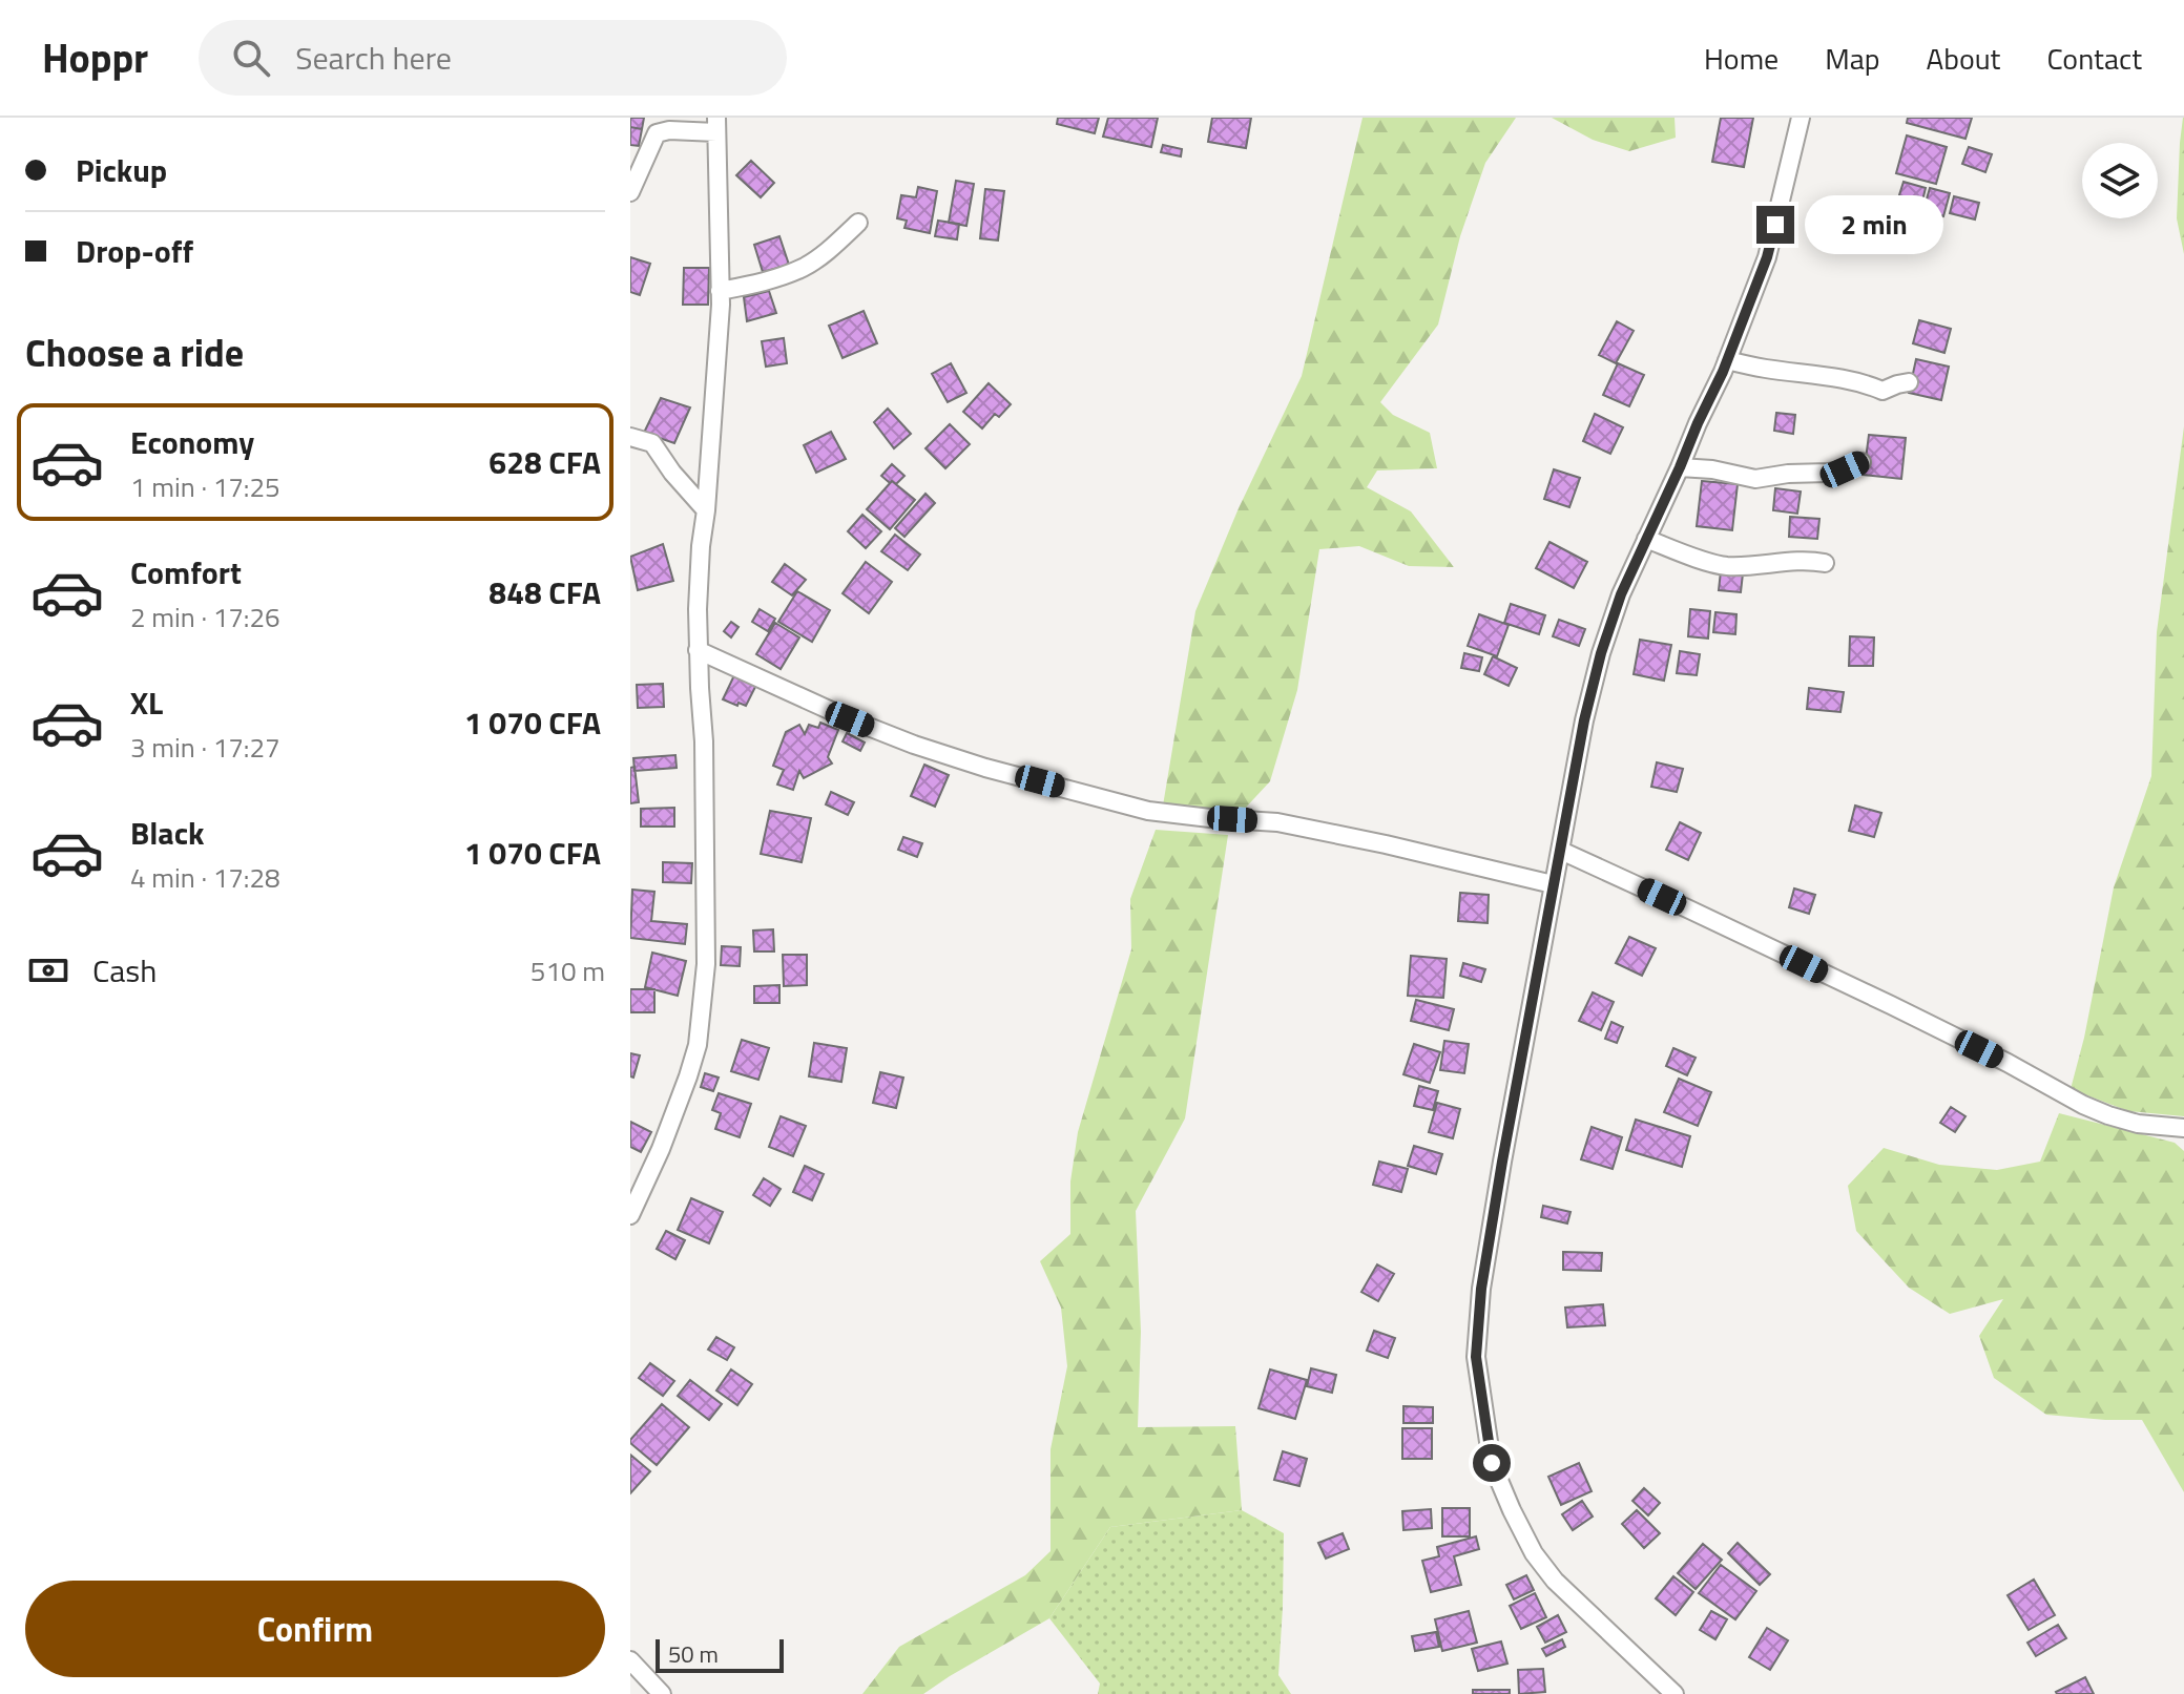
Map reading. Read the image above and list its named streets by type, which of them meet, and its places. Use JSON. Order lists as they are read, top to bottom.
{
  "scale_bar": "50 m",
  "page": {
    "header": "Hoppr",
    "search": "Search here",
    "nav": [
      "Home",
      "Map",
      "About",
      "Contact"
    ],
    "banner": ["Pickup", "Drop-off"],
    "bubble": "2 min",
    "heading": "Choose a ride",
    "list": [
      {
        "name": "Economy",
        "note": "1 min · 17:25",
        "value": "628 CFA"
      },
      {
        "name": "Comfort",
        "note": "2 min · 17:26",
        "value": "848 CFA"
      },
      {
        "name": "XL",
        "note": "3 min · 17:27",
        "value": "1 070 CFA"
      },
      {
        "name": "Black",
        "note": "4 min · 17:28",
        "value": "1 070 CFA"
      }
    ],
    "pay": ["Cash", "510 m"],
    "buttons": "Confirm",
    "scale": "50 m"
  }
}
